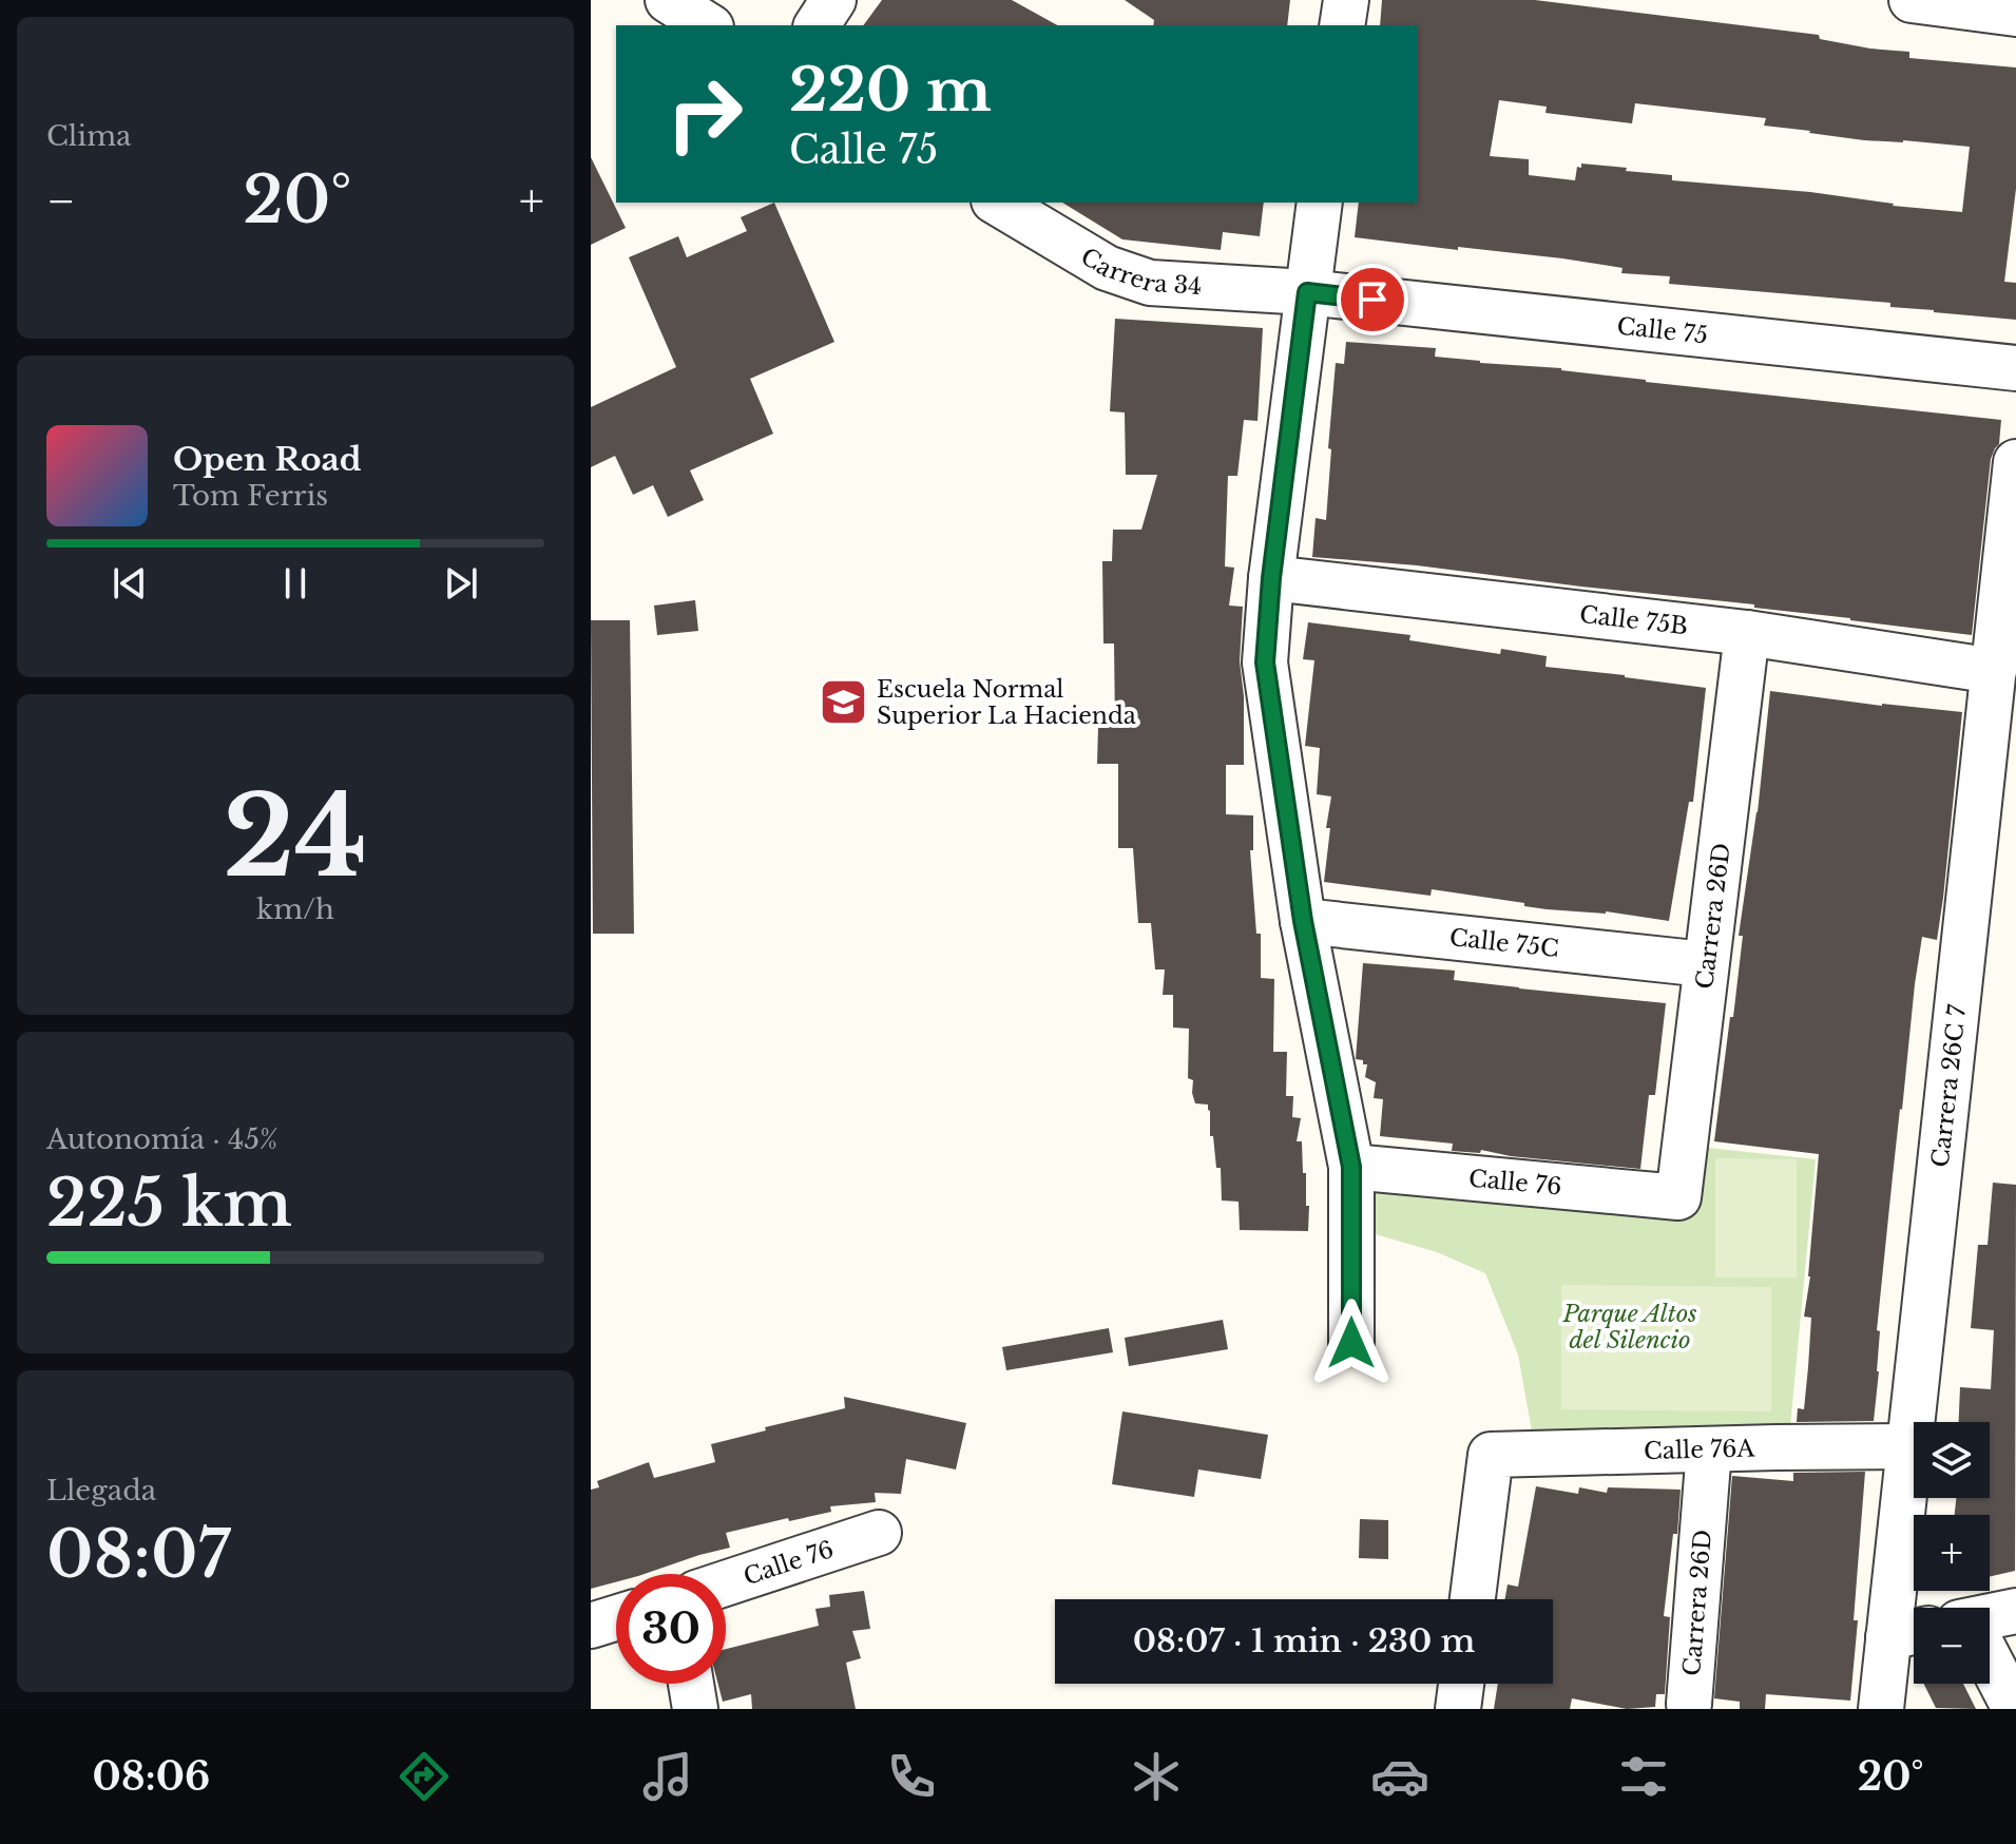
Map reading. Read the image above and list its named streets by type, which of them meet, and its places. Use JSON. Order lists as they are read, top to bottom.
{
  "streets": {
    "street": [
      "Carrera 34",
      "Calle 75",
      "Calle 75B",
      "Carrera 26D",
      "Calle 75C",
      "Carrera 26C 7",
      "Calle 76",
      "Calle 76A"
    ]
  },
  "crossings": [
    ["Carrera 34", "Calle 75"],
    ["Calle 75B", "Carrera 26D"],
    ["Calle 75B", "Carrera 26C 7"],
    ["Carrera 26D", "Calle 75C"],
    ["Carrera 26D", "Calle 76"],
    ["Carrera 26D", "Calle 76A"],
    ["Carrera 26C 7", "Calle 76A"]
  ],
  "parks": ["Parque Altos del Silencio"],
  "places": {
    "school or university": ["Escuela Normal Superior La Hacienda"]
  },
  "page": {
    "tile": [
      "Clima",
      ["24", "km/h"],
      ["Autonomía · 45%", "225 km"],
      ["Llegada", "08:07"]
    ],
    "turn": ["220 m", "Calle 75"],
    "heat": ["−", "20°", "+"],
    "song": ["Open Road", "Tom Ferris"],
    "map_buttons": ["+", "−"],
    "limit": "30",
    "trip": "08:07 · 1 min · 230 m",
    "tabs": ["08:06", "20°"]
  }
}
